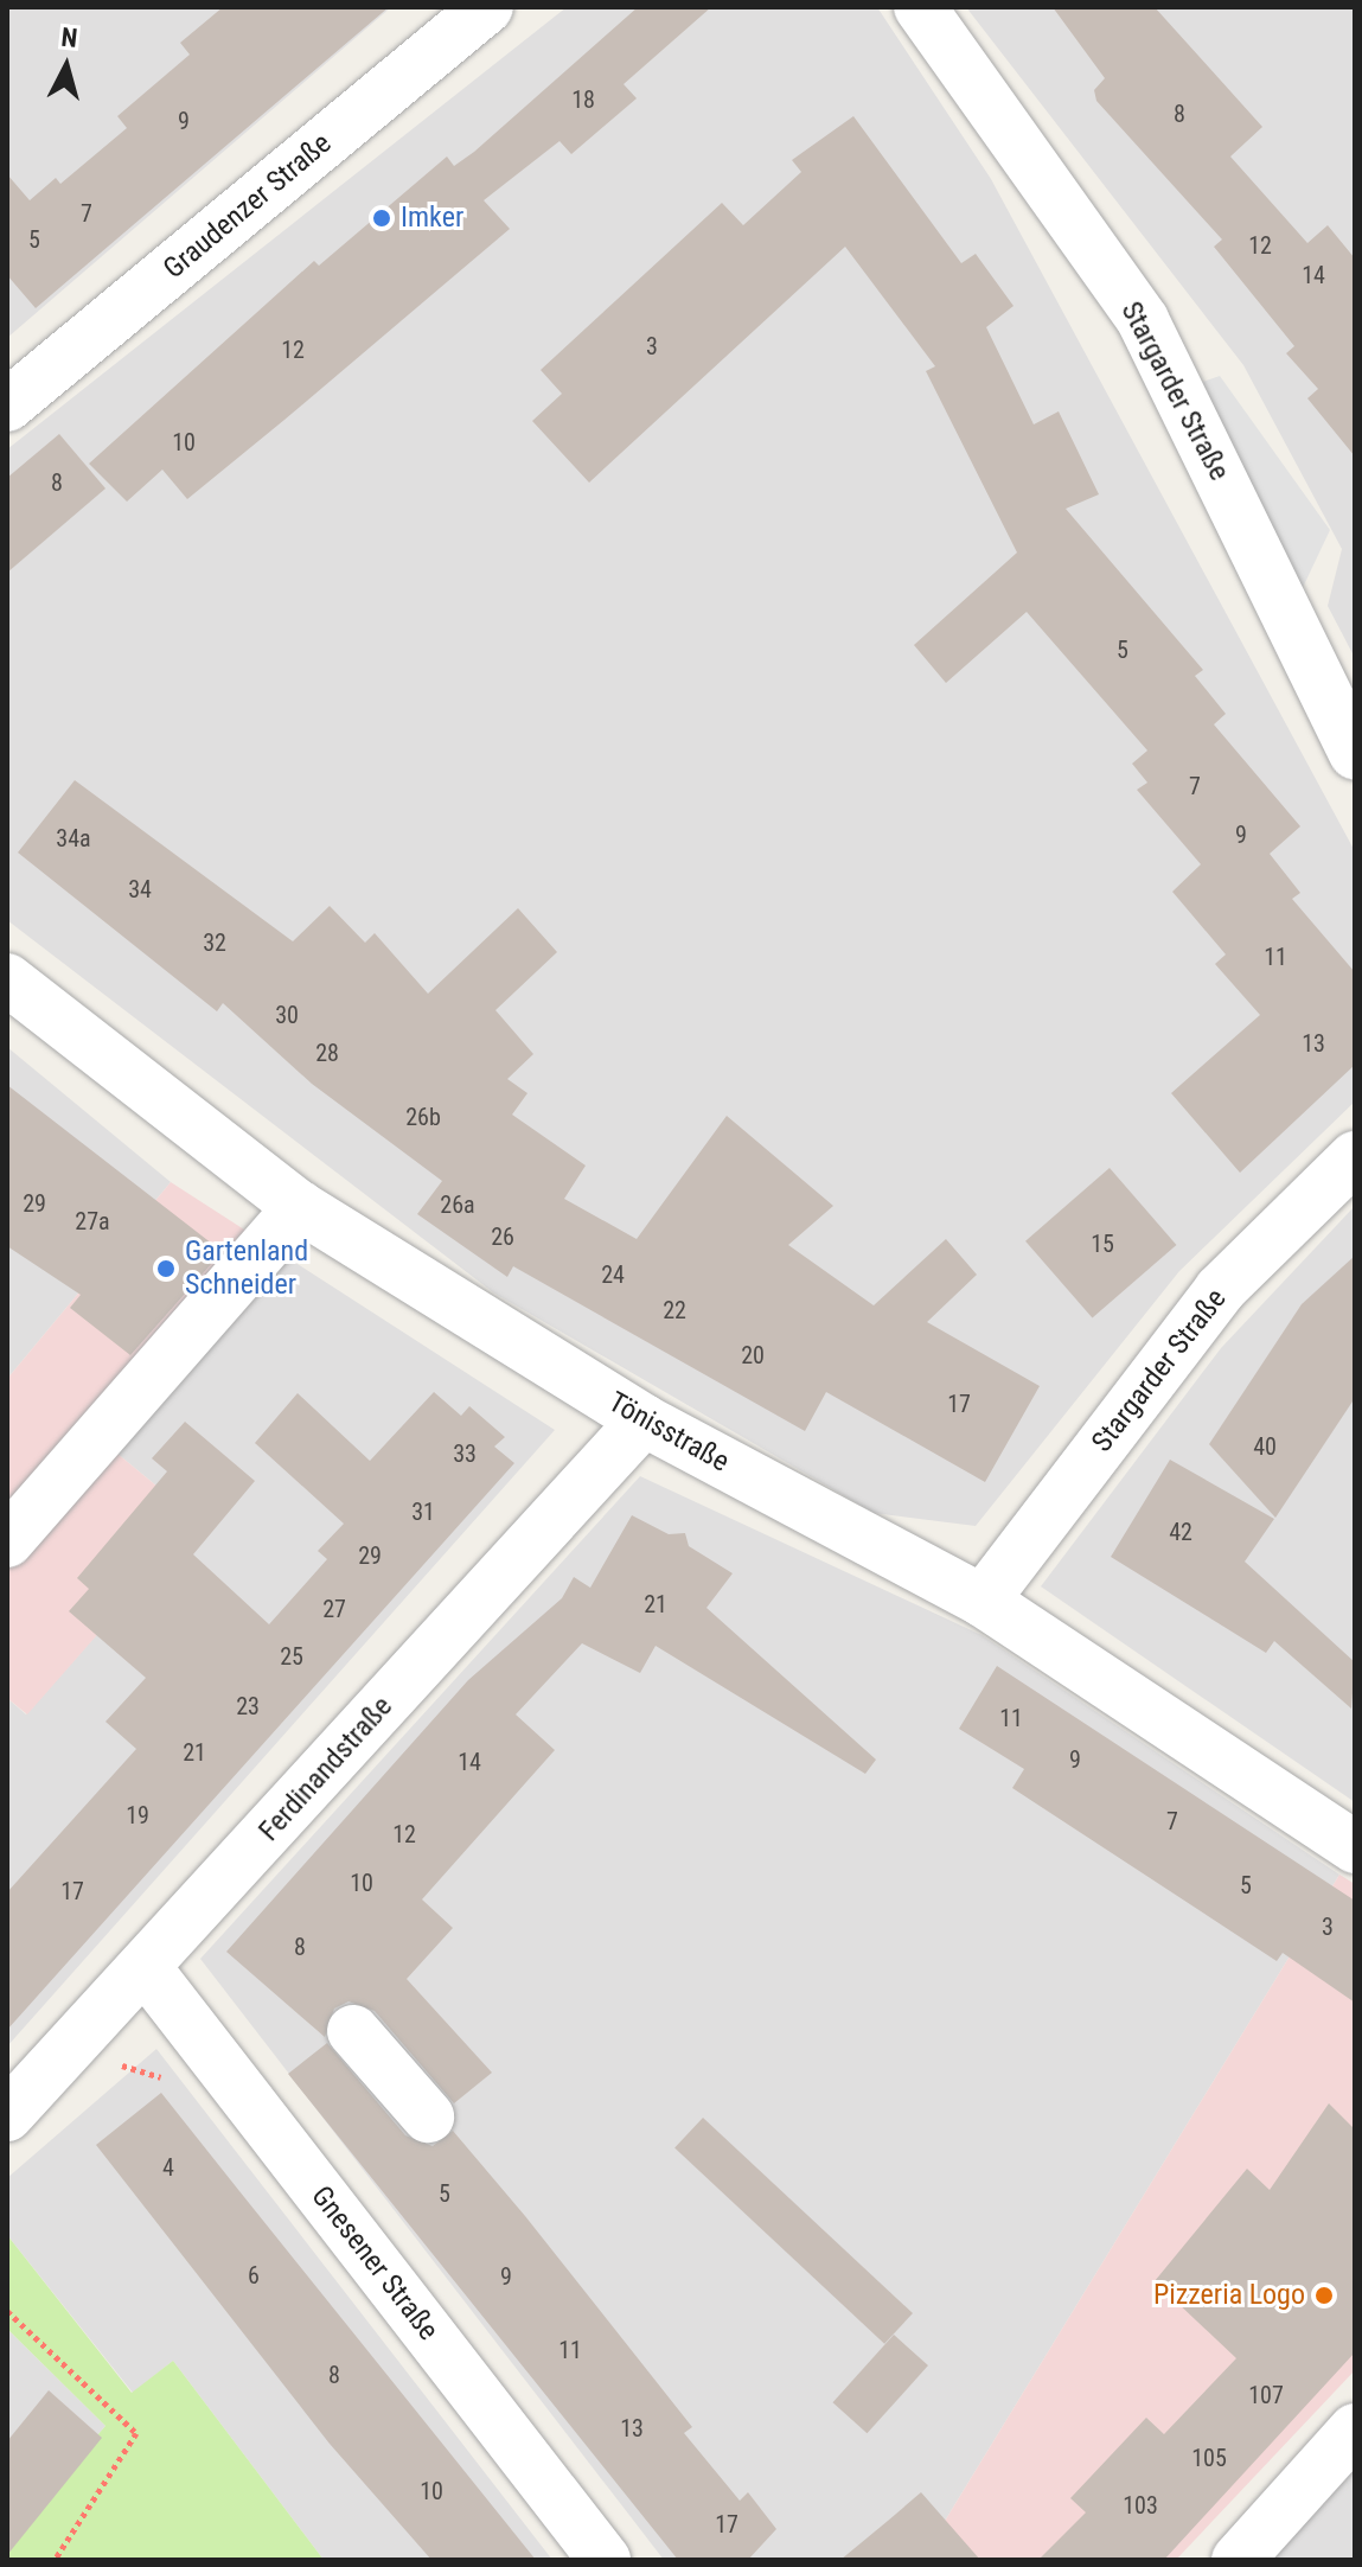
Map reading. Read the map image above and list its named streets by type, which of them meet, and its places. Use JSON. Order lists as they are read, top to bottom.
{
  "streets": {
    "street": [
      "Graudenzer Straße",
      "Stargarder Straße",
      "Tönisstraße",
      "Ferdinandstraße",
      "Gnesener Straße"
    ]
  },
  "crossings": [
    ["Stargarder Straße", "Tönisstraße"],
    ["Tönisstraße", "Ferdinandstraße"],
    ["Ferdinandstraße", "Gnesener Straße"]
  ],
  "places": ["Imker", "Gartenland Schneider", "Pizzeria Logo"],
  "house_numbers": [
    "18",
    "8",
    "9",
    "7",
    "5",
    "12",
    "14",
    "3",
    "12",
    "10",
    "8",
    "5",
    "7",
    "9",
    "34a",
    "34",
    "32",
    "11",
    "30",
    "13",
    "28",
    "26b",
    "29",
    "26a",
    "27a",
    "26",
    "15",
    "24",
    "22",
    "20",
    "17",
    "40",
    "33",
    "31",
    "42",
    "29",
    "21",
    "27",
    "25",
    "23",
    "11",
    "21",
    "9",
    "14",
    "19",
    "7",
    "12",
    "10",
    "5",
    "17",
    "3",
    "8",
    "4",
    "5",
    "6",
    "9",
    "11",
    "8",
    "107",
    "13",
    "105",
    "10",
    "103",
    "17"
  ],
  "north": "top"
}
